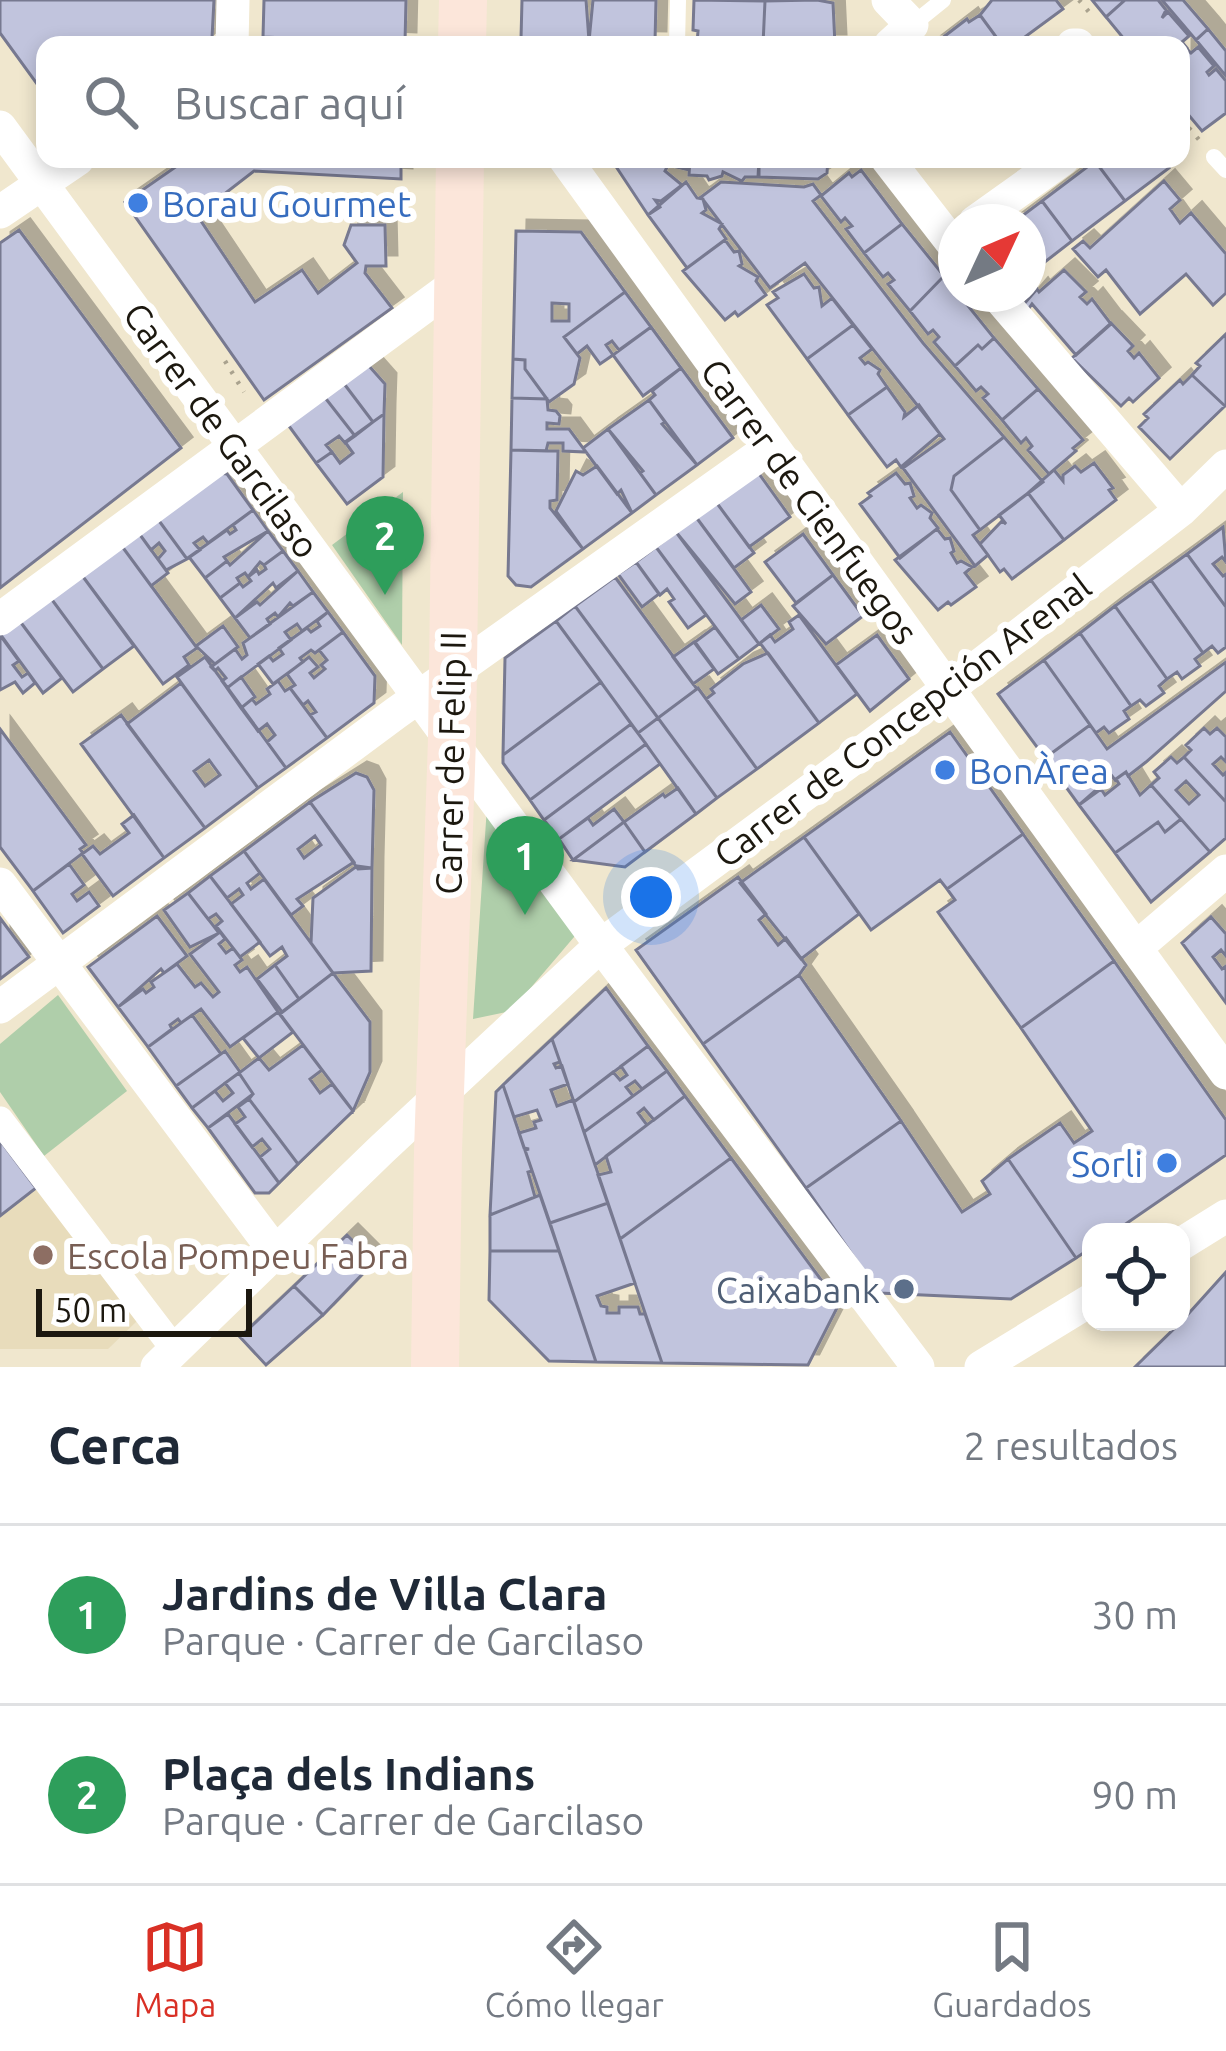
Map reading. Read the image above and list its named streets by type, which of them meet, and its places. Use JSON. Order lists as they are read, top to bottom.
{
  "streets": {
    "main road": ["Carrer de Felip II"],
    "street": ["Carrer de Garcilaso", "Carrer de Cienfuegos", "Carrer de Concepción Arenal"]
  },
  "crossings": [
    ["Carrer de Garcilaso", "Carrer de Felip II"],
    ["Carrer de Cienfuegos", "Carrer de Concepción Arenal"],
    ["Carrer de Concepción Arenal", "Carrer de Felip II"]
  ],
  "places": [
    "Borau Gourmet",
    "BonÀrea",
    "Sorli",
    "Escola Pompeu Fabra",
    "Caixabank"
  ],
  "scale_bar": "50 m",
  "north": "top right",
  "page": {
    "search": "Buscar aquí",
    "pins": ["2", "1"],
    "scale": "50 m",
    "heading": ["Cerca", "2 resultados"],
    "list": [
      {
        "mark": "1",
        "name": "Jardins de Villa Clara",
        "note": "Parque · Carrer de Garcilaso",
        "value": "30 m"
      },
      {
        "mark": "2",
        "name": "Plaça dels Indians",
        "note": "Parque · Carrer de Garcilaso",
        "value": "90 m"
      }
    ],
    "nav": ["Mapa", "Cómo llegar", "Guardados"]
  }
}
